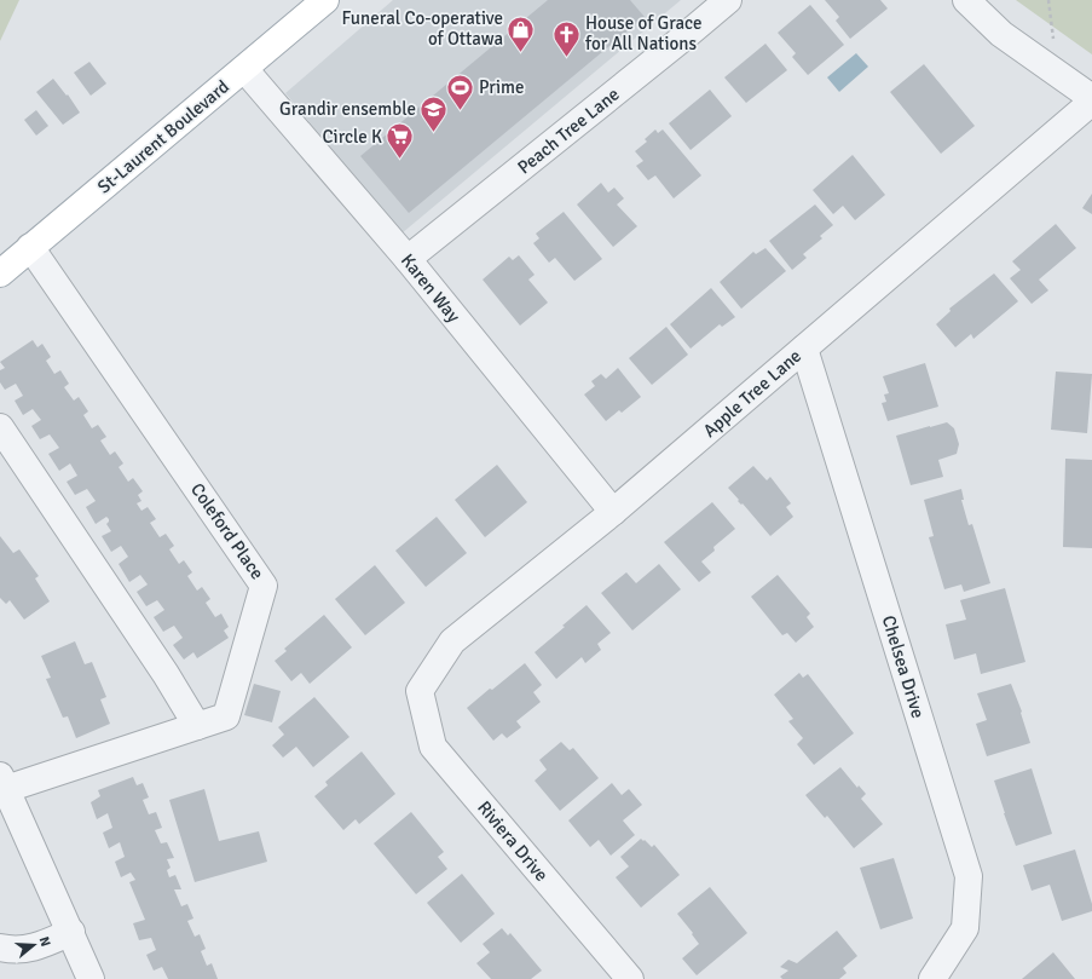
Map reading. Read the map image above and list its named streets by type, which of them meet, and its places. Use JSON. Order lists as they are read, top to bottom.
{
  "streets": {
    "main road": ["St-Laurent Boulevard"],
    "street": [
      "Peach Tree Lane",
      "Karen Way",
      "Apple Tree Lane",
      "Coleford Place",
      "Chelsea Drive",
      "Riviera Drive"
    ]
  },
  "crossings": [
    ["Peach Tree Lane", "Karen Way"],
    ["St-Laurent Boulevard", "Karen Way"],
    ["St-Laurent Boulevard", "Coleford Place"],
    ["Karen Way", "Apple Tree Lane"],
    ["Apple Tree Lane", "Chelsea Drive"],
    ["Apple Tree Lane", "Riviera Drive"]
  ],
  "places": {
    "shop": ["Funeral Co-operative of Ottawa"],
    "church": ["House of Grace for All Nations"],
    "sports": ["Prime"],
    "school or university": ["Grandir ensemble"],
    "supermarket": ["Circle K"]
  },
  "north": "right"
}
